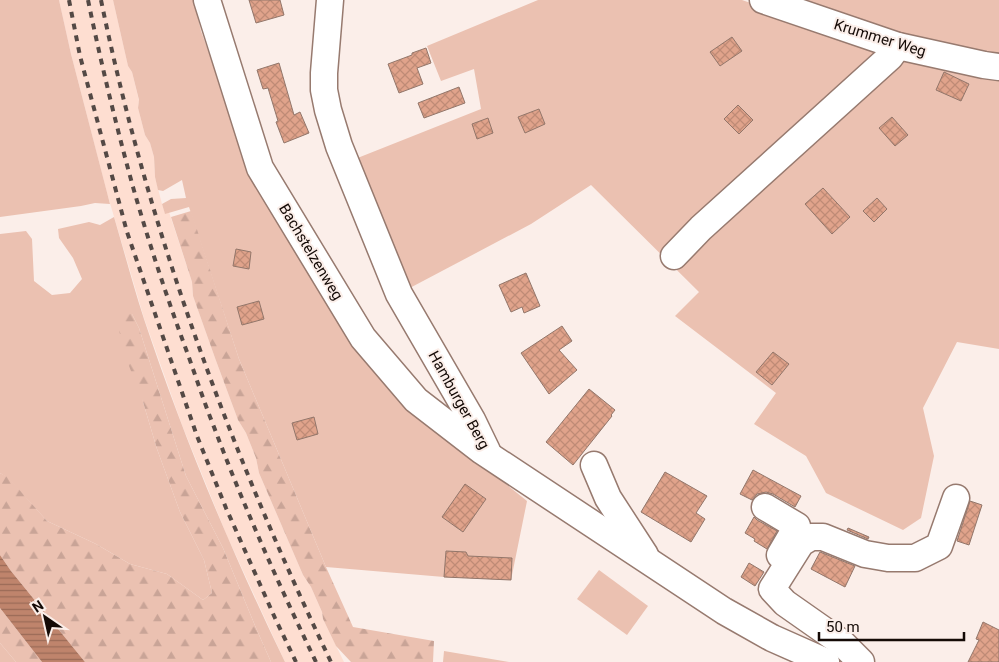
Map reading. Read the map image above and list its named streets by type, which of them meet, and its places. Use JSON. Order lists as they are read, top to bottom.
{
  "streets": {
    "street": ["Krummer Weg", "Bachstelzenweg", "Hamburger Berg"]
  },
  "crossings": [
    ["Bachstelzenweg", "Hamburger Berg"]
  ],
  "scale_bar": "50 m",
  "north": "top left"
}
